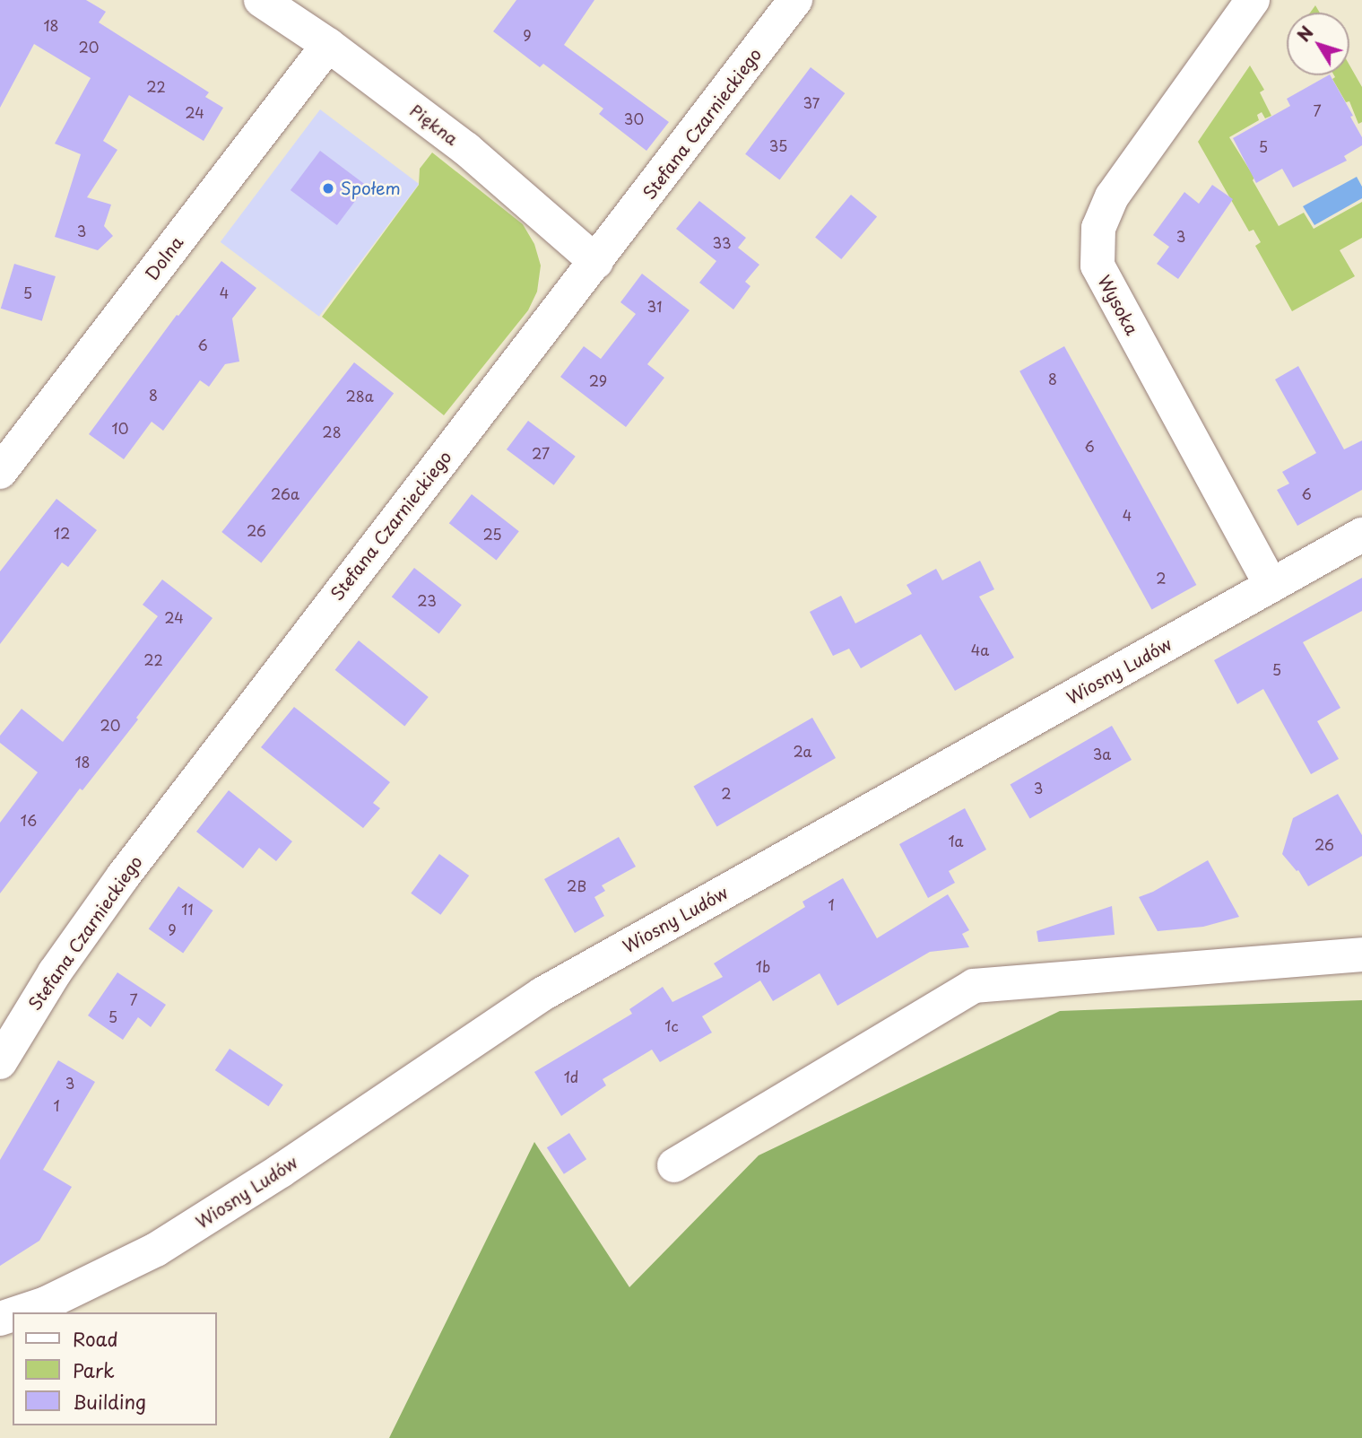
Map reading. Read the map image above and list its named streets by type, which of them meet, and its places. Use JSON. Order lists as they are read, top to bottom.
{
  "streets": {
    "street": [
      "Stefana Czarnieckiego",
      "Piękna",
      "Dolna",
      "Wysoka",
      "Wiosny Ludów"
    ]
  },
  "crossings": [
    ["Stefana Czarnieckiego", "Piękna"],
    ["Piękna", "Dolna"],
    ["Wysoka", "Wiosny Ludów"]
  ],
  "places": ["Społem"],
  "house_numbers": [
    "18",
    "9",
    "20",
    "22",
    "37",
    "7",
    "24",
    "30",
    "35",
    "5",
    "3",
    "3",
    "33",
    "5",
    "4",
    "31",
    "6",
    "8",
    "29",
    "8",
    "28a",
    "10",
    "28",
    "6",
    "27",
    "26a",
    "6",
    "4",
    "26",
    "12",
    "25",
    "2",
    "23",
    "24",
    "4a",
    "22",
    "5",
    "20",
    "2a",
    "3a",
    "18",
    "3",
    "2",
    "16",
    "1a",
    "26",
    "2B",
    "1",
    "11",
    "9",
    "1b",
    "7",
    "5",
    "1c",
    "1d",
    "3",
    "1"
  ],
  "legend": ["Road", "Park", "Building"],
  "north": "top left"
}
